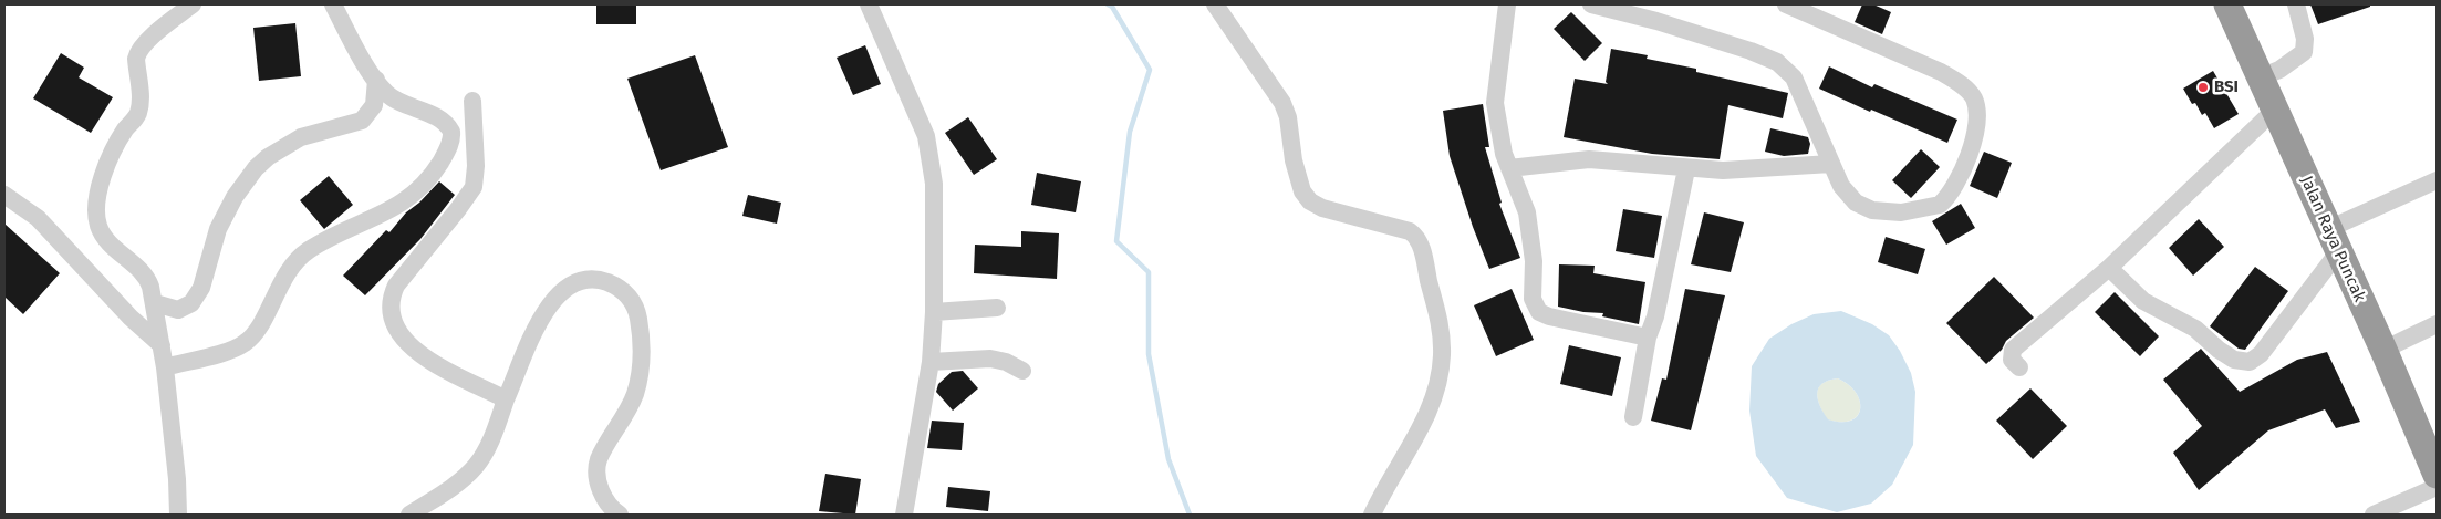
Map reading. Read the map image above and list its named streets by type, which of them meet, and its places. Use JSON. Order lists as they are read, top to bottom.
{
  "streets": {
    "highway": ["Jalan Raya Puncak"]
  },
  "places": ["BSI"]
}
